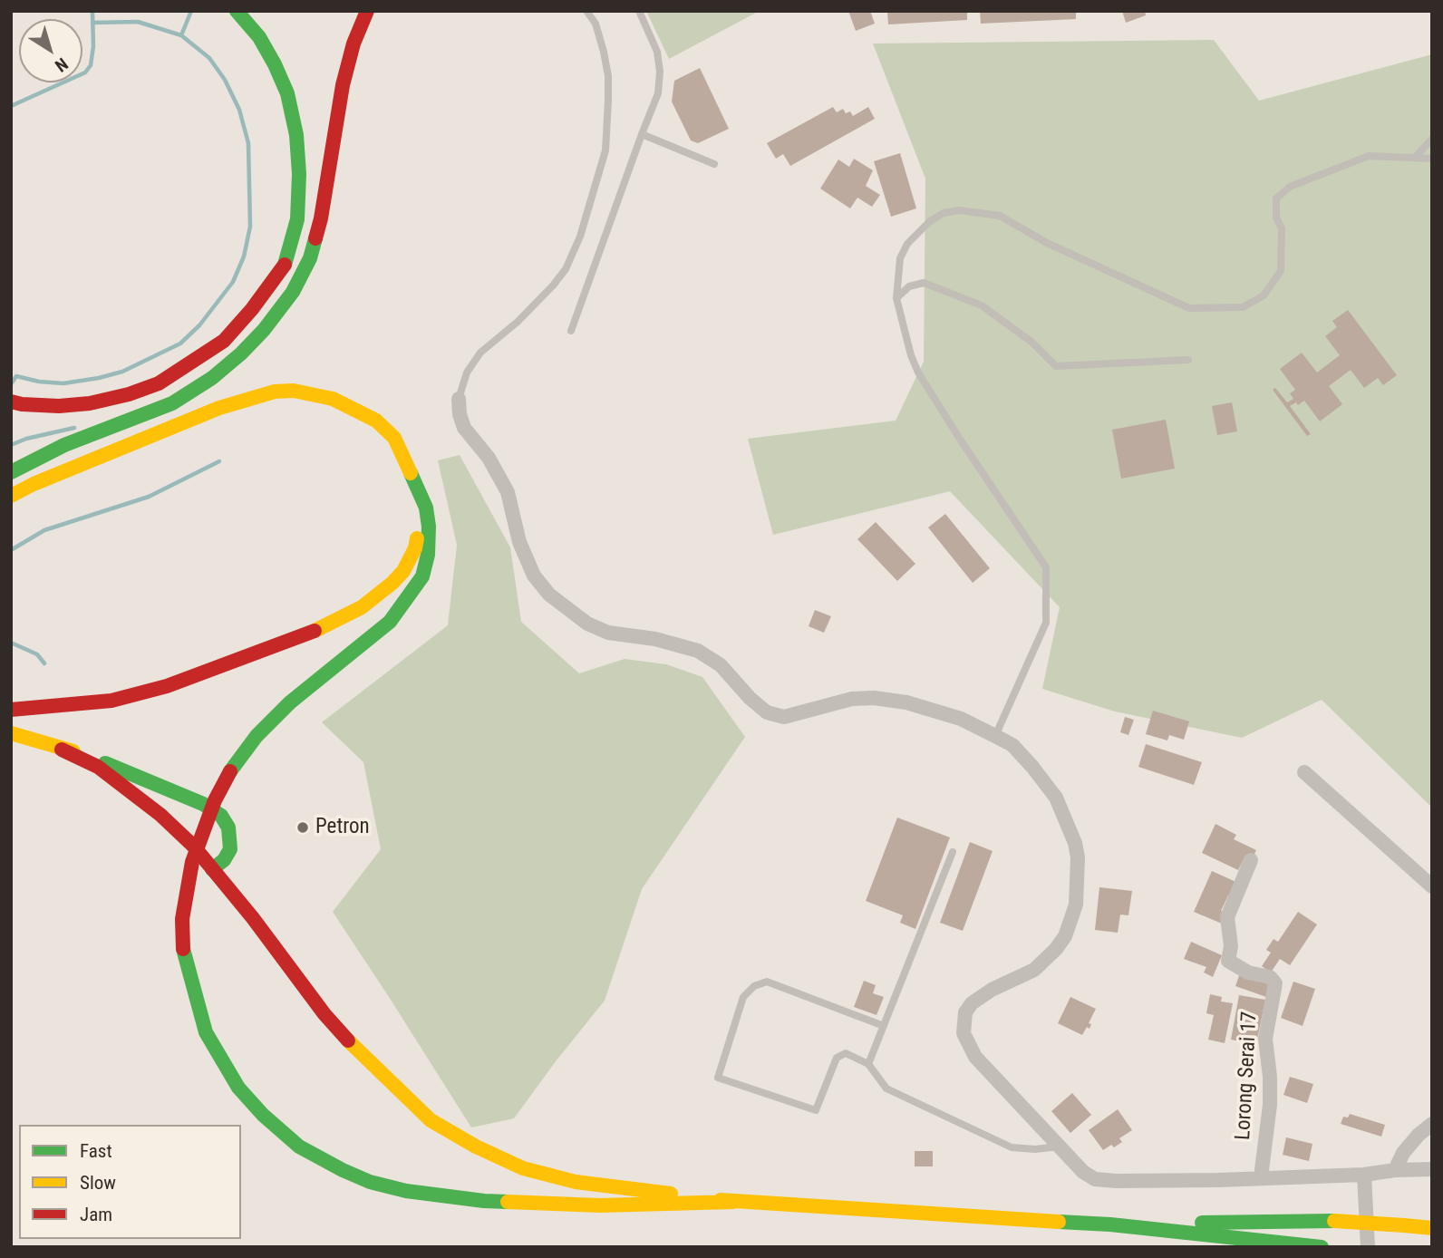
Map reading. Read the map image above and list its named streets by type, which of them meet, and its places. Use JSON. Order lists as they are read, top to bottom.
{
  "streets": {
    "street": ["Lorong Serai 17"]
  },
  "places": ["Petron"],
  "legend": ["Fast", "Slow", "Jam"],
  "north": "bottom right"
}
